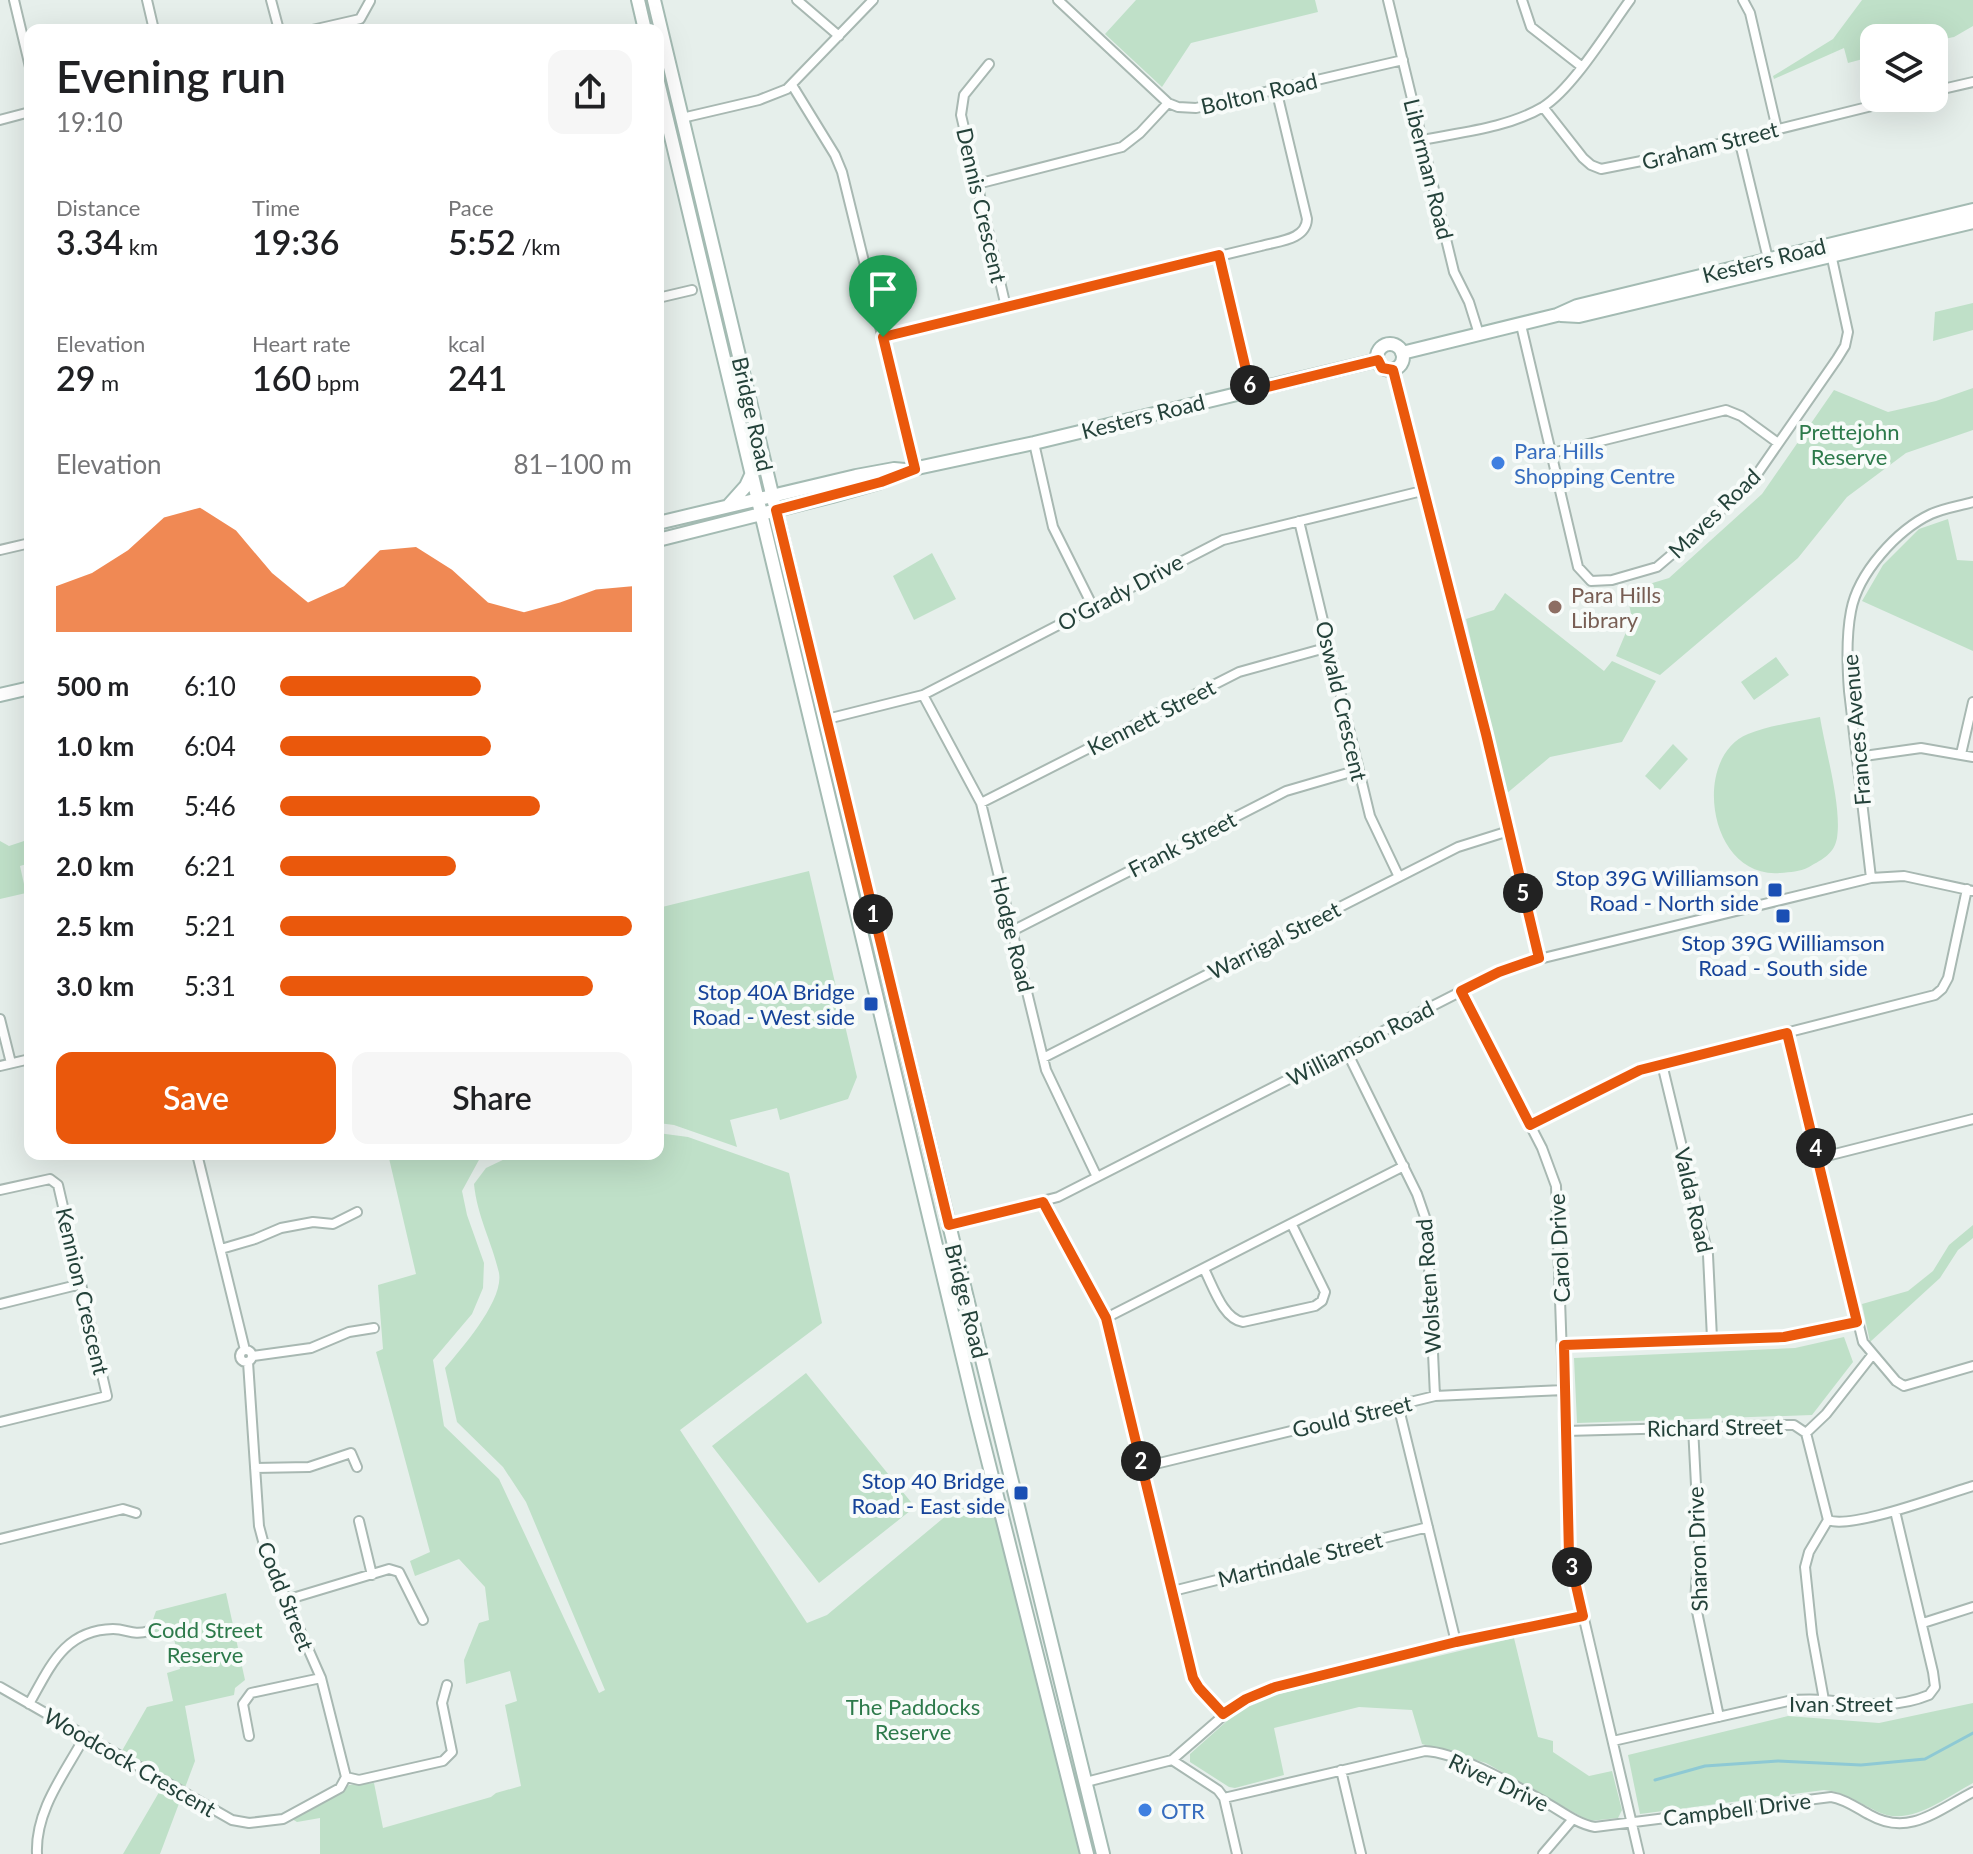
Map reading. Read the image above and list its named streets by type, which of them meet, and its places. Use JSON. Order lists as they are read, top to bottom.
{
  "streets": {
    "main road": ["Kesters Road", "Bridge Road"],
    "street": [
      "Bolton Road",
      "Graham Street",
      "Liberman Road",
      "Dennis Crescent",
      "Maves Road",
      "O'Grady Drive",
      "Oswald Crescent",
      "Kennett Street",
      "Frances Avenue",
      "Frank Street",
      "Hodge Road",
      "Warrigal Street",
      "Williamson Road",
      "Valda Road",
      "Carol Drive",
      "Wolsten Road",
      "Kennion Crescent",
      "Gould Street",
      "Richard Street",
      "Sharon Drive",
      "Martindale Street",
      "Codd Street",
      "Ivan Street",
      "Woodcock Crescent",
      "River Drive",
      "Campbell Drive"
    ]
  },
  "crossings": [
    ["Bolton Road", "Liberman Road"],
    ["Liberman Road", "Kesters Road"],
    ["Kesters Road", "Bridge Road"],
    ["Kesters Road", "Maves Road"],
    ["Bridge Road", "O'Grady Drive"],
    ["Bridge Road", "Williamson Road"],
    ["O'Grady Drive", "Oswald Crescent"],
    ["O'Grady Drive", "Hodge Road"],
    ["Oswald Crescent", "Kennett Street"],
    ["Oswald Crescent", "Frank Street"],
    ["Oswald Crescent", "Warrigal Street"],
    ["Kennett Street", "Hodge Road"],
    ["Frances Avenue", "Williamson Road"],
    ["Frank Street", "Hodge Road"],
    ["Hodge Road", "Warrigal Street"],
    ["Hodge Road", "Williamson Road"],
    ["Williamson Road", "Carol Drive"],
    ["Williamson Road", "Wolsten Road"],
    ["Carol Drive", "Gould Street"],
    ["Carol Drive", "Richard Street"],
    ["Carol Drive", "Ivan Street"],
    ["Carol Drive", "River Drive"],
    ["Carol Drive", "Campbell Drive"],
    ["Wolsten Road", "Gould Street"],
    ["Richard Street", "Sharon Drive"],
    ["Sharon Drive", "Ivan Street"],
    ["Codd Street", "Woodcock Crescent"],
    ["River Drive", "Campbell Drive"]
  ],
  "parks": ["Prettejohn Reserve", "Codd Street Reserve", "The Paddocks Reserve"],
  "places": {
    "other": ["Para Hills Shopping Centre", "Para Hills Library", "OTR"],
    "transit": [
      "Stop 39G Williamson Road - North side",
      "Stop 39G Williamson Road - South side",
      "Stop 40A Bridge Road - West side",
      "Stop 40 Bridge Road - East side"
    ]
  },
  "page": {
    "heading": ["Evening run", "19:10"],
    "stats": [
      ["Distance", "3.34 km"],
      ["Time", "19:36"],
      ["Pace", "5:52 /km"],
      ["Elevation", "29 m"],
      ["Heart rate", "160 bpm"],
      ["kcal", "241"]
    ],
    "pins": [
      "6",
      "5",
      "1",
      "4",
      "2",
      "3"
    ],
    "chart": ["Elevation", "81–100 m"],
    "list": [
      {
        "name": "500 m",
        "note": "6:10"
      },
      {
        "name": "1.0 km",
        "note": "6:04"
      },
      {
        "name": "1.5 km",
        "note": "5:46"
      },
      {
        "name": "2.0 km",
        "note": "6:21"
      },
      {
        "name": "2.5 km",
        "note": "5:21"
      },
      {
        "name": "3.0 km",
        "note": "5:31"
      }
    ],
    "buttons": ["Save", "Share"]
  }
}
